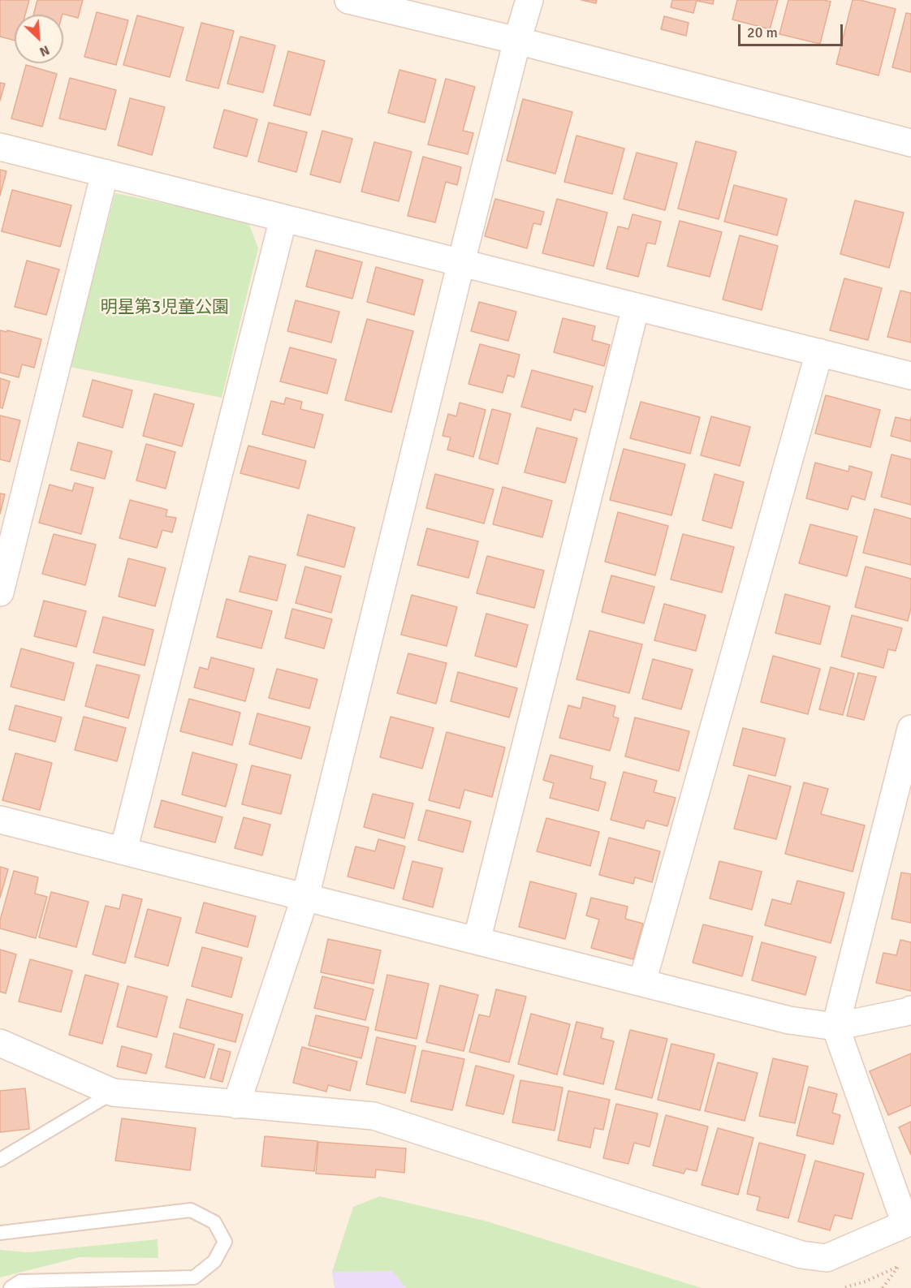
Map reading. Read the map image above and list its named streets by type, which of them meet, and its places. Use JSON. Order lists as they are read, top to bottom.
{
  "parks": ["明星第3児童公園"],
  "scale_bar": "20 m",
  "north": "bottom right"
}
